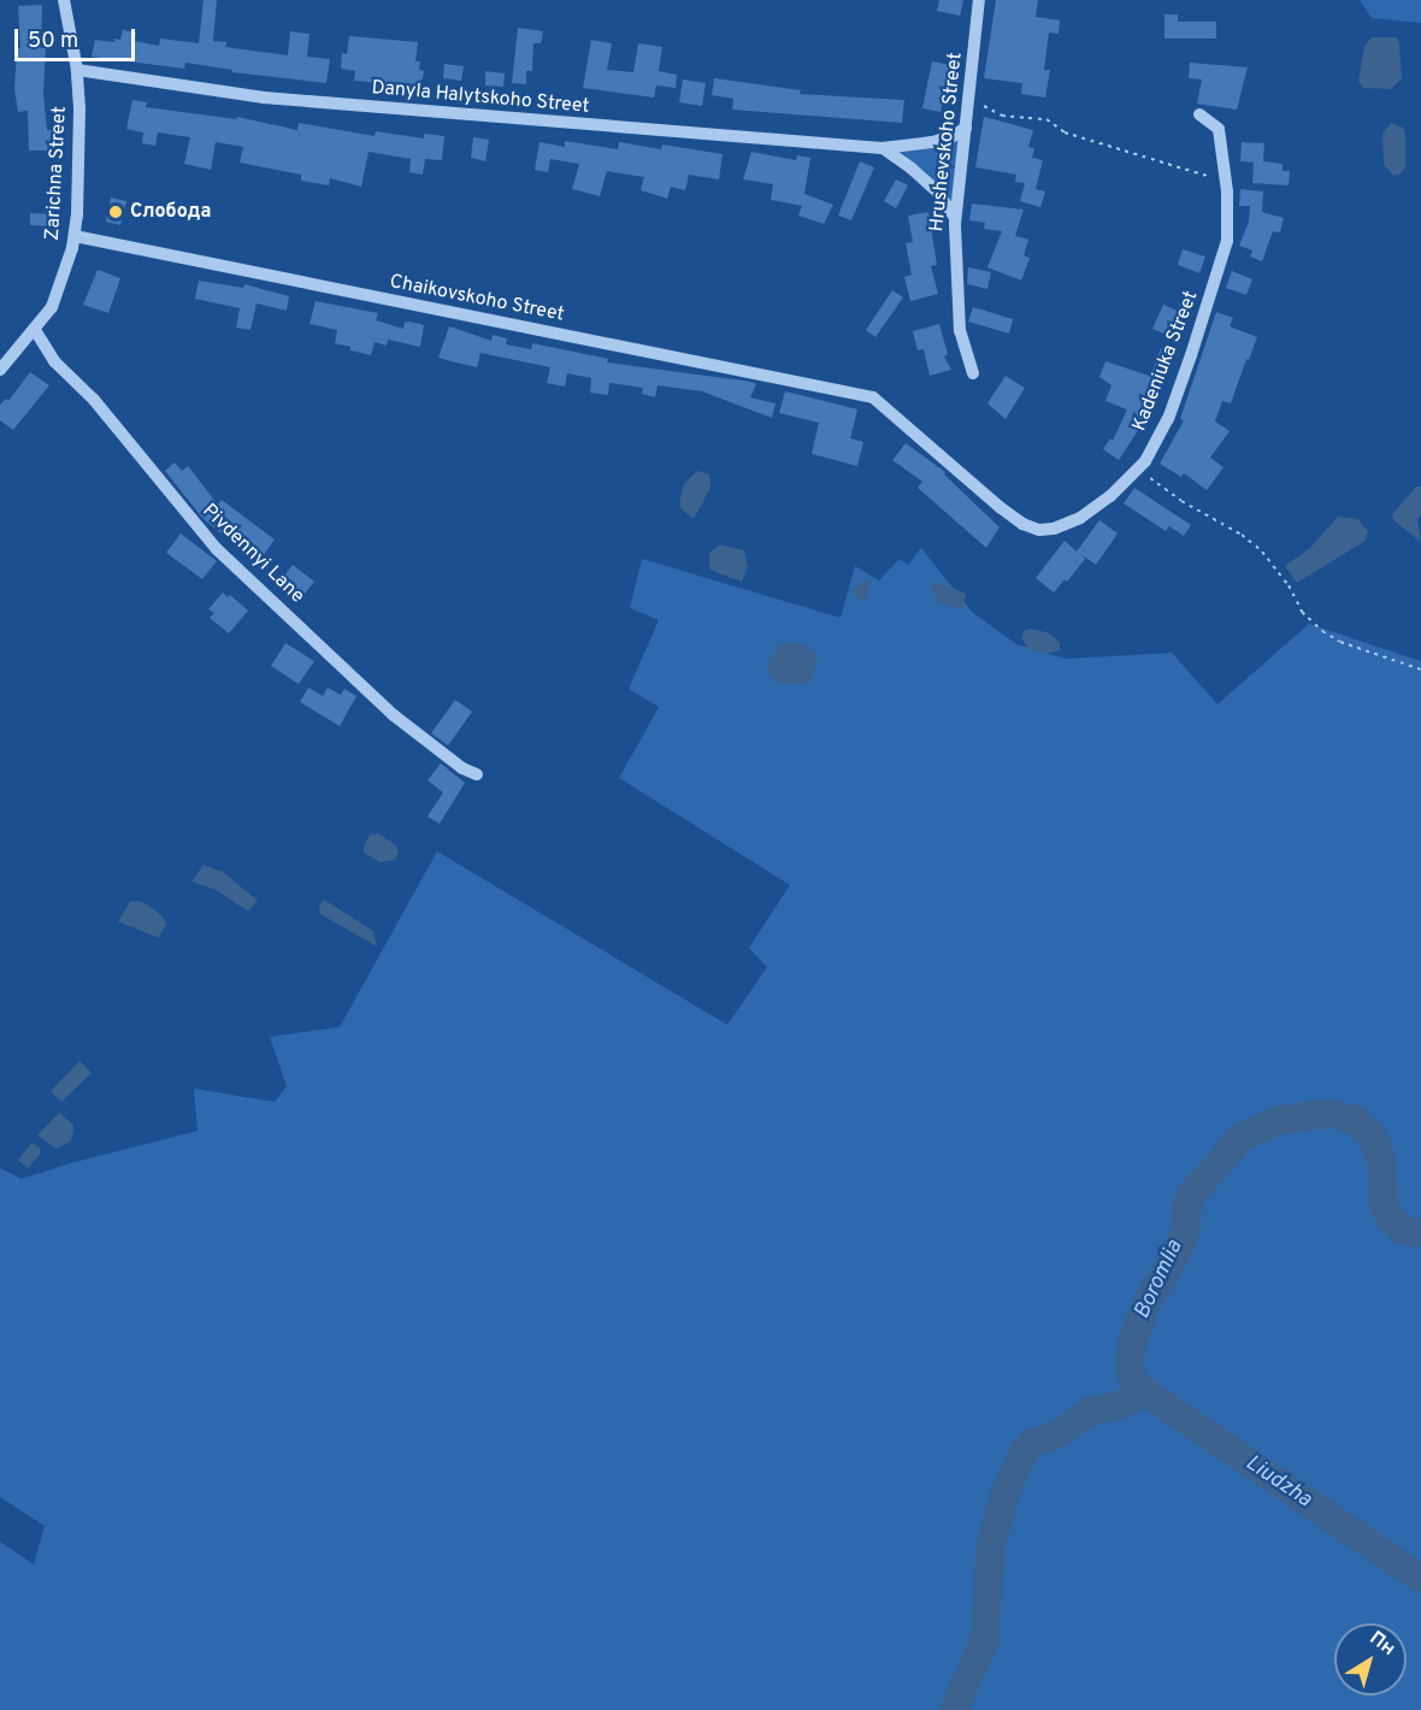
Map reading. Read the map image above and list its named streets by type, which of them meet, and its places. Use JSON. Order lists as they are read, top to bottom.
{
  "streets": {
    "street": [
      "Danylа Halytskoho Street",
      "Hrushevskoho Street",
      "Zarichna Street",
      "Chaikovskoho Street",
      "Kadeniuka Street",
      "Pivdennyi Lane"
    ]
  },
  "crossings": [
    ["Danylа Halytskoho Street", "Hrushevskoho Street"],
    ["Danylа Halytskoho Street", "Zarichna Street"],
    ["Zarichna Street", "Chaikovskoho Street"],
    ["Zarichna Street", "Pivdennyi Lane"],
    ["Chaikovskoho Street", "Kadeniuka Street"]
  ],
  "water": ["Boromlia", "Liudzha"],
  "places": ["Слобода"],
  "scale_bar": "50 m",
  "north": "top right"
}
